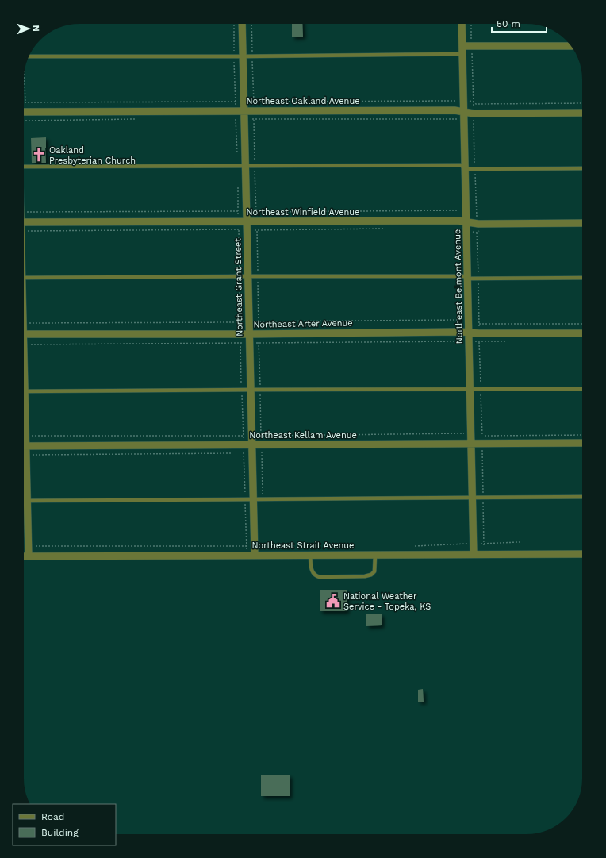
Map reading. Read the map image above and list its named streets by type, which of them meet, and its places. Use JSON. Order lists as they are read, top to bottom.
{
  "streets": {
    "street": [
      "Northeast Oakland Avenue",
      "Northeast Winfield Avenue",
      "Northeast Belmont Avenue",
      "Northeast Grant Street",
      "Northeast Arter Avenue",
      "Northeast Kellam Avenue",
      "Northeast Strait Avenue"
    ]
  },
  "crossings": [
    ["Northeast Oakland Avenue", "Northeast Belmont Avenue"],
    ["Northeast Oakland Avenue", "Northeast Grant Street"],
    ["Northeast Winfield Avenue", "Northeast Belmont Avenue"],
    ["Northeast Winfield Avenue", "Northeast Grant Street"],
    ["Northeast Belmont Avenue", "Northeast Arter Avenue"],
    ["Northeast Belmont Avenue", "Northeast Kellam Avenue"],
    ["Northeast Belmont Avenue", "Northeast Strait Avenue"],
    ["Northeast Grant Street", "Northeast Arter Avenue"],
    ["Northeast Grant Street", "Northeast Kellam Avenue"],
    ["Northeast Grant Street", "Northeast Strait Avenue"]
  ],
  "places": {
    "church": ["Oakland Presbyterian Church"],
    "public building": ["National Weather Service - Topeka, KS"]
  },
  "legend": ["Road", "Building"],
  "scale_bar": "50 m",
  "north": "right"
}
